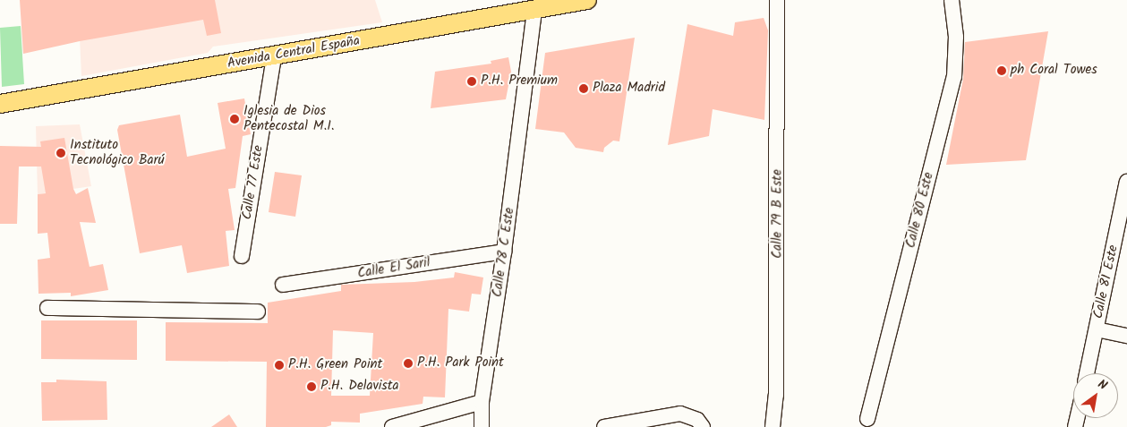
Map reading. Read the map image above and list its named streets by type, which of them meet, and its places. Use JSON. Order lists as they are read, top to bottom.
{
  "streets": {
    "main road": ["Avenida Central España"],
    "street": [
      "Calle 77 Este",
      "Calle 80 Este",
      "Calle 79 B Este",
      "Calle 78 C Este",
      "Calle El Saril",
      "Calle 81 Este"
    ]
  },
  "crossings": [
    ["Avenida Central España", "Calle 77 Este"],
    ["Avenida Central España", "Calle 78 C Este"],
    ["Calle 78 C Este", "Calle El Saril"]
  ],
  "places": [
    "ph Coral Towes",
    "P.H. Premium",
    "Plaza Madrid",
    "Iglesia de Dios Pentecostal M.I.",
    "Instituto Tecnológico Barú",
    "P.H. Park Point",
    "P.H. Green Point",
    "P.H. Delavista"
  ],
  "north": "top right"
}
